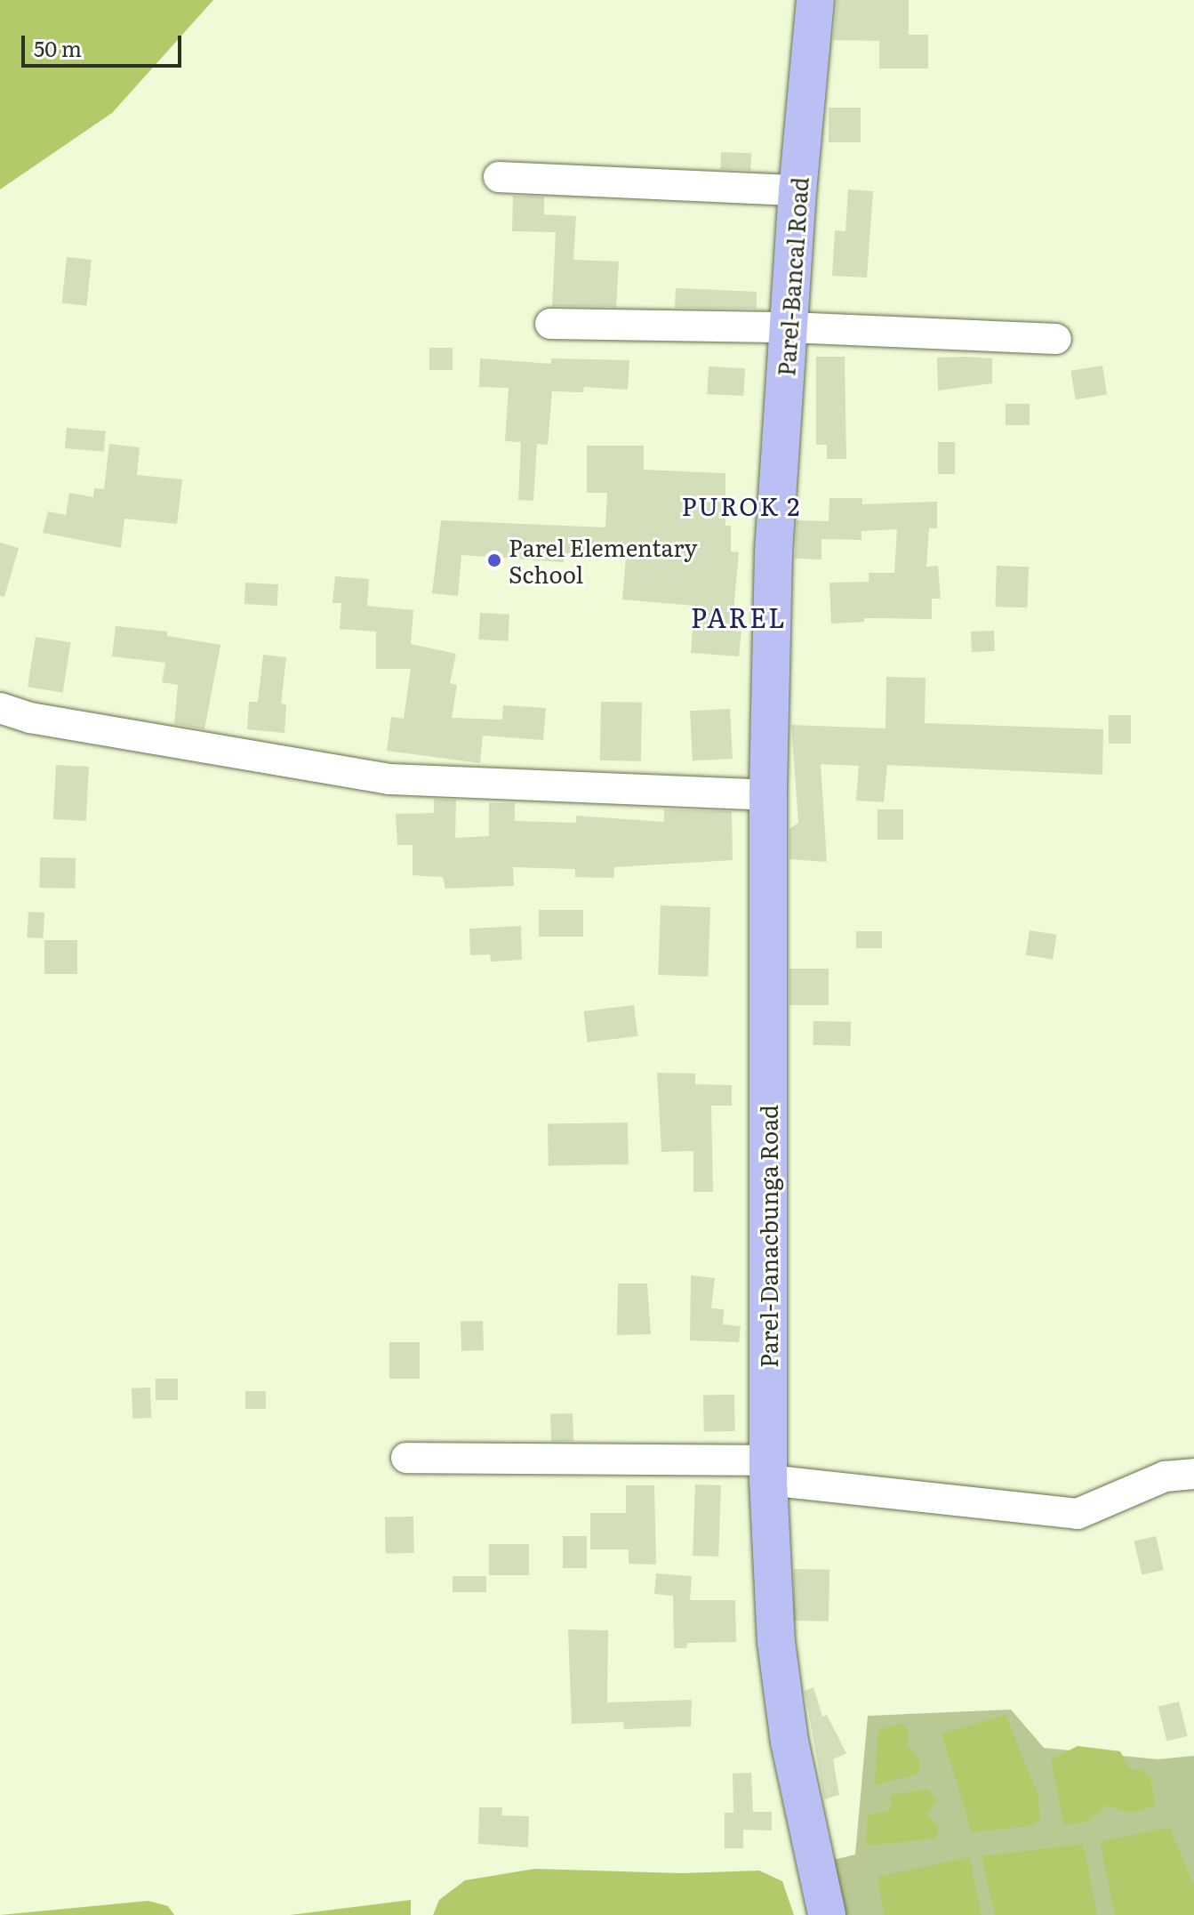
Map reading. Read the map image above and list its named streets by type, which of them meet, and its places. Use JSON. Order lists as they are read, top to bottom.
{
  "streets": {
    "main road": ["Parel-Bancal Road", "Parel-Danacbunga Road"]
  },
  "crossings": [
    ["Parel-Bancal Road", "Parel-Danacbunga Road"]
  ],
  "districts": ["PUROK 2", "PAREL"],
  "places": ["Parel Elementary School"],
  "scale_bar": "50 m"
}
